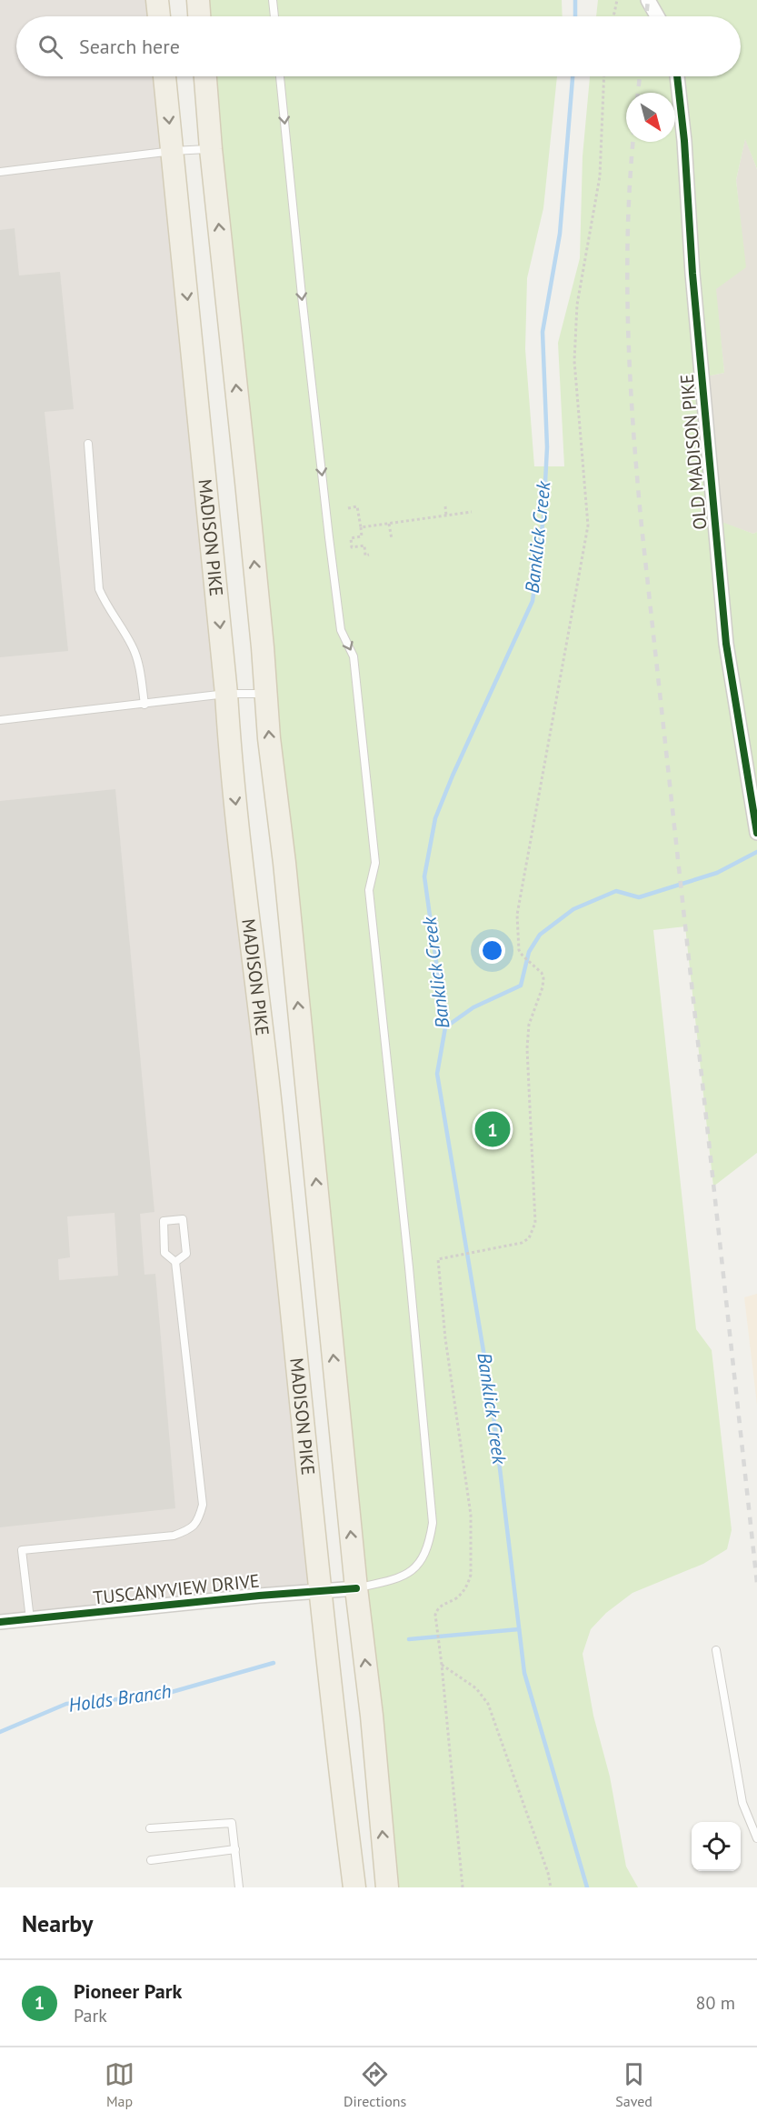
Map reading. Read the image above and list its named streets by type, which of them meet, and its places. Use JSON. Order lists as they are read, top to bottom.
{
  "streets": {
    "main road": ["MADISON PIKE"],
    "street": ["OLD MADISON PIKE", "TUSCANYVIEW DRIVE"]
  },
  "crossings": [
    ["MADISON PIKE", "TUSCANYVIEW DRIVE"]
  ],
  "water": ["Banklick Creek", "Holds Branch"],
  "north": "bottom right",
  "page": {
    "search": "Search here",
    "pins": "1",
    "heading": "Nearby",
    "list": [
      {
        "mark": "1",
        "name": "Pioneer Park",
        "note": "Park",
        "value": "80 m"
      }
    ],
    "nav": ["Map", "Directions", "Saved"]
  }
}
